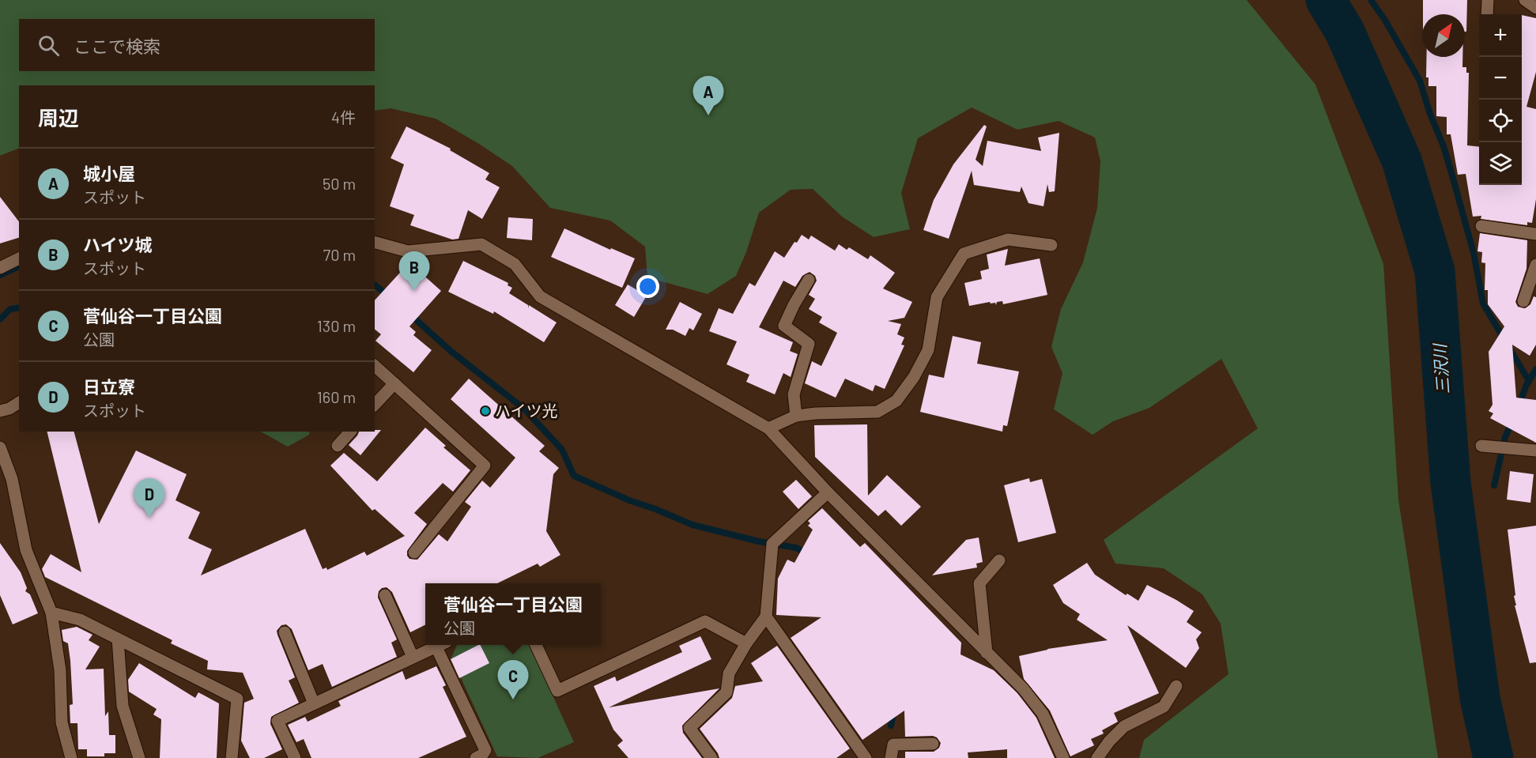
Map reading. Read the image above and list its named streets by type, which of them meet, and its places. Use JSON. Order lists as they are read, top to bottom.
{
  "water": ["三沢川"],
  "places": ["ハイツ光"],
  "north": "top right",
  "page": {
    "map_buttons": ["+", "−"],
    "search": "ここで検索",
    "pins": [
      "A",
      "B",
      "D",
      "C"
    ],
    "heading": ["周辺", "4件"],
    "list": [
      {
        "mark": "A",
        "name": "城小屋",
        "note": "スポット",
        "value": "50 m"
      },
      {
        "mark": "B",
        "name": "ハイツ城",
        "note": "スポット",
        "value": "70 m"
      },
      {
        "mark": "C",
        "name": "菅仙谷一丁目公園",
        "note": "公園",
        "value": "130 m"
      },
      {
        "mark": "D",
        "name": "日立寮",
        "note": "スポット",
        "value": "160 m"
      }
    ],
    "popup": ["菅仙谷一丁目公園", "公園"]
  }
}
